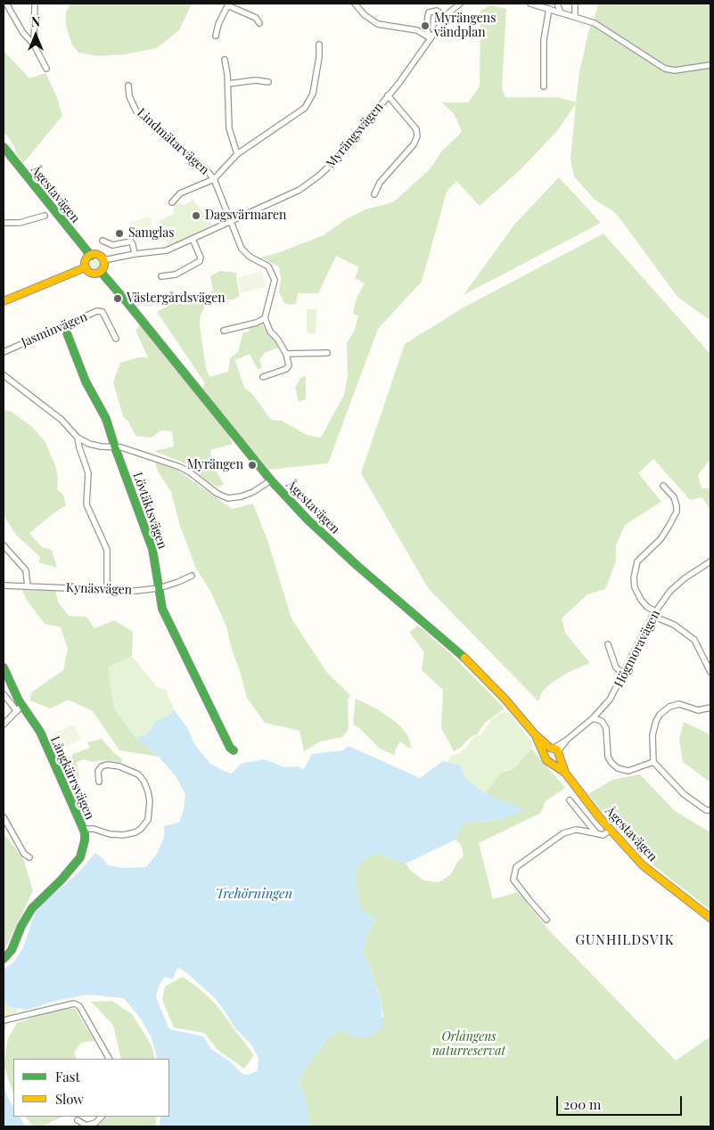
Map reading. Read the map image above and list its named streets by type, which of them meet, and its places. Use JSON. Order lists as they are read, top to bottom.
{
  "streets": {
    "main road": ["Ågestavägen", "Lövtäktsvägen", "Långkärrsvägen"],
    "street": [
      "Myrängsvägen",
      "Lindmätarvägen",
      "Jasminvägen",
      "Kynäsvägen",
      "Högmoravägen"
    ]
  },
  "crossings": [
    ["Myrängsvägen", "Lindmätarvägen"],
    ["Myrängsvägen", "Ågestavägen"],
    ["Ågestavägen", "Högmoravägen"],
    ["Jasminvägen", "Lövtäktsvägen"],
    ["Lövtäktsvägen", "Kynäsvägen"]
  ],
  "districts": ["GUNHILDSVIK"],
  "water": ["Trehörningen"],
  "parks": ["Orlångens naturreservat"],
  "places": [
    "Myrängens vändplan",
    "Dagsvärmaren",
    "Samglas",
    "Västergårdsvägen",
    "Myrängen"
  ],
  "legend": ["Fast", "Slow"],
  "scale_bar": "200 m",
  "north": "top"
}
